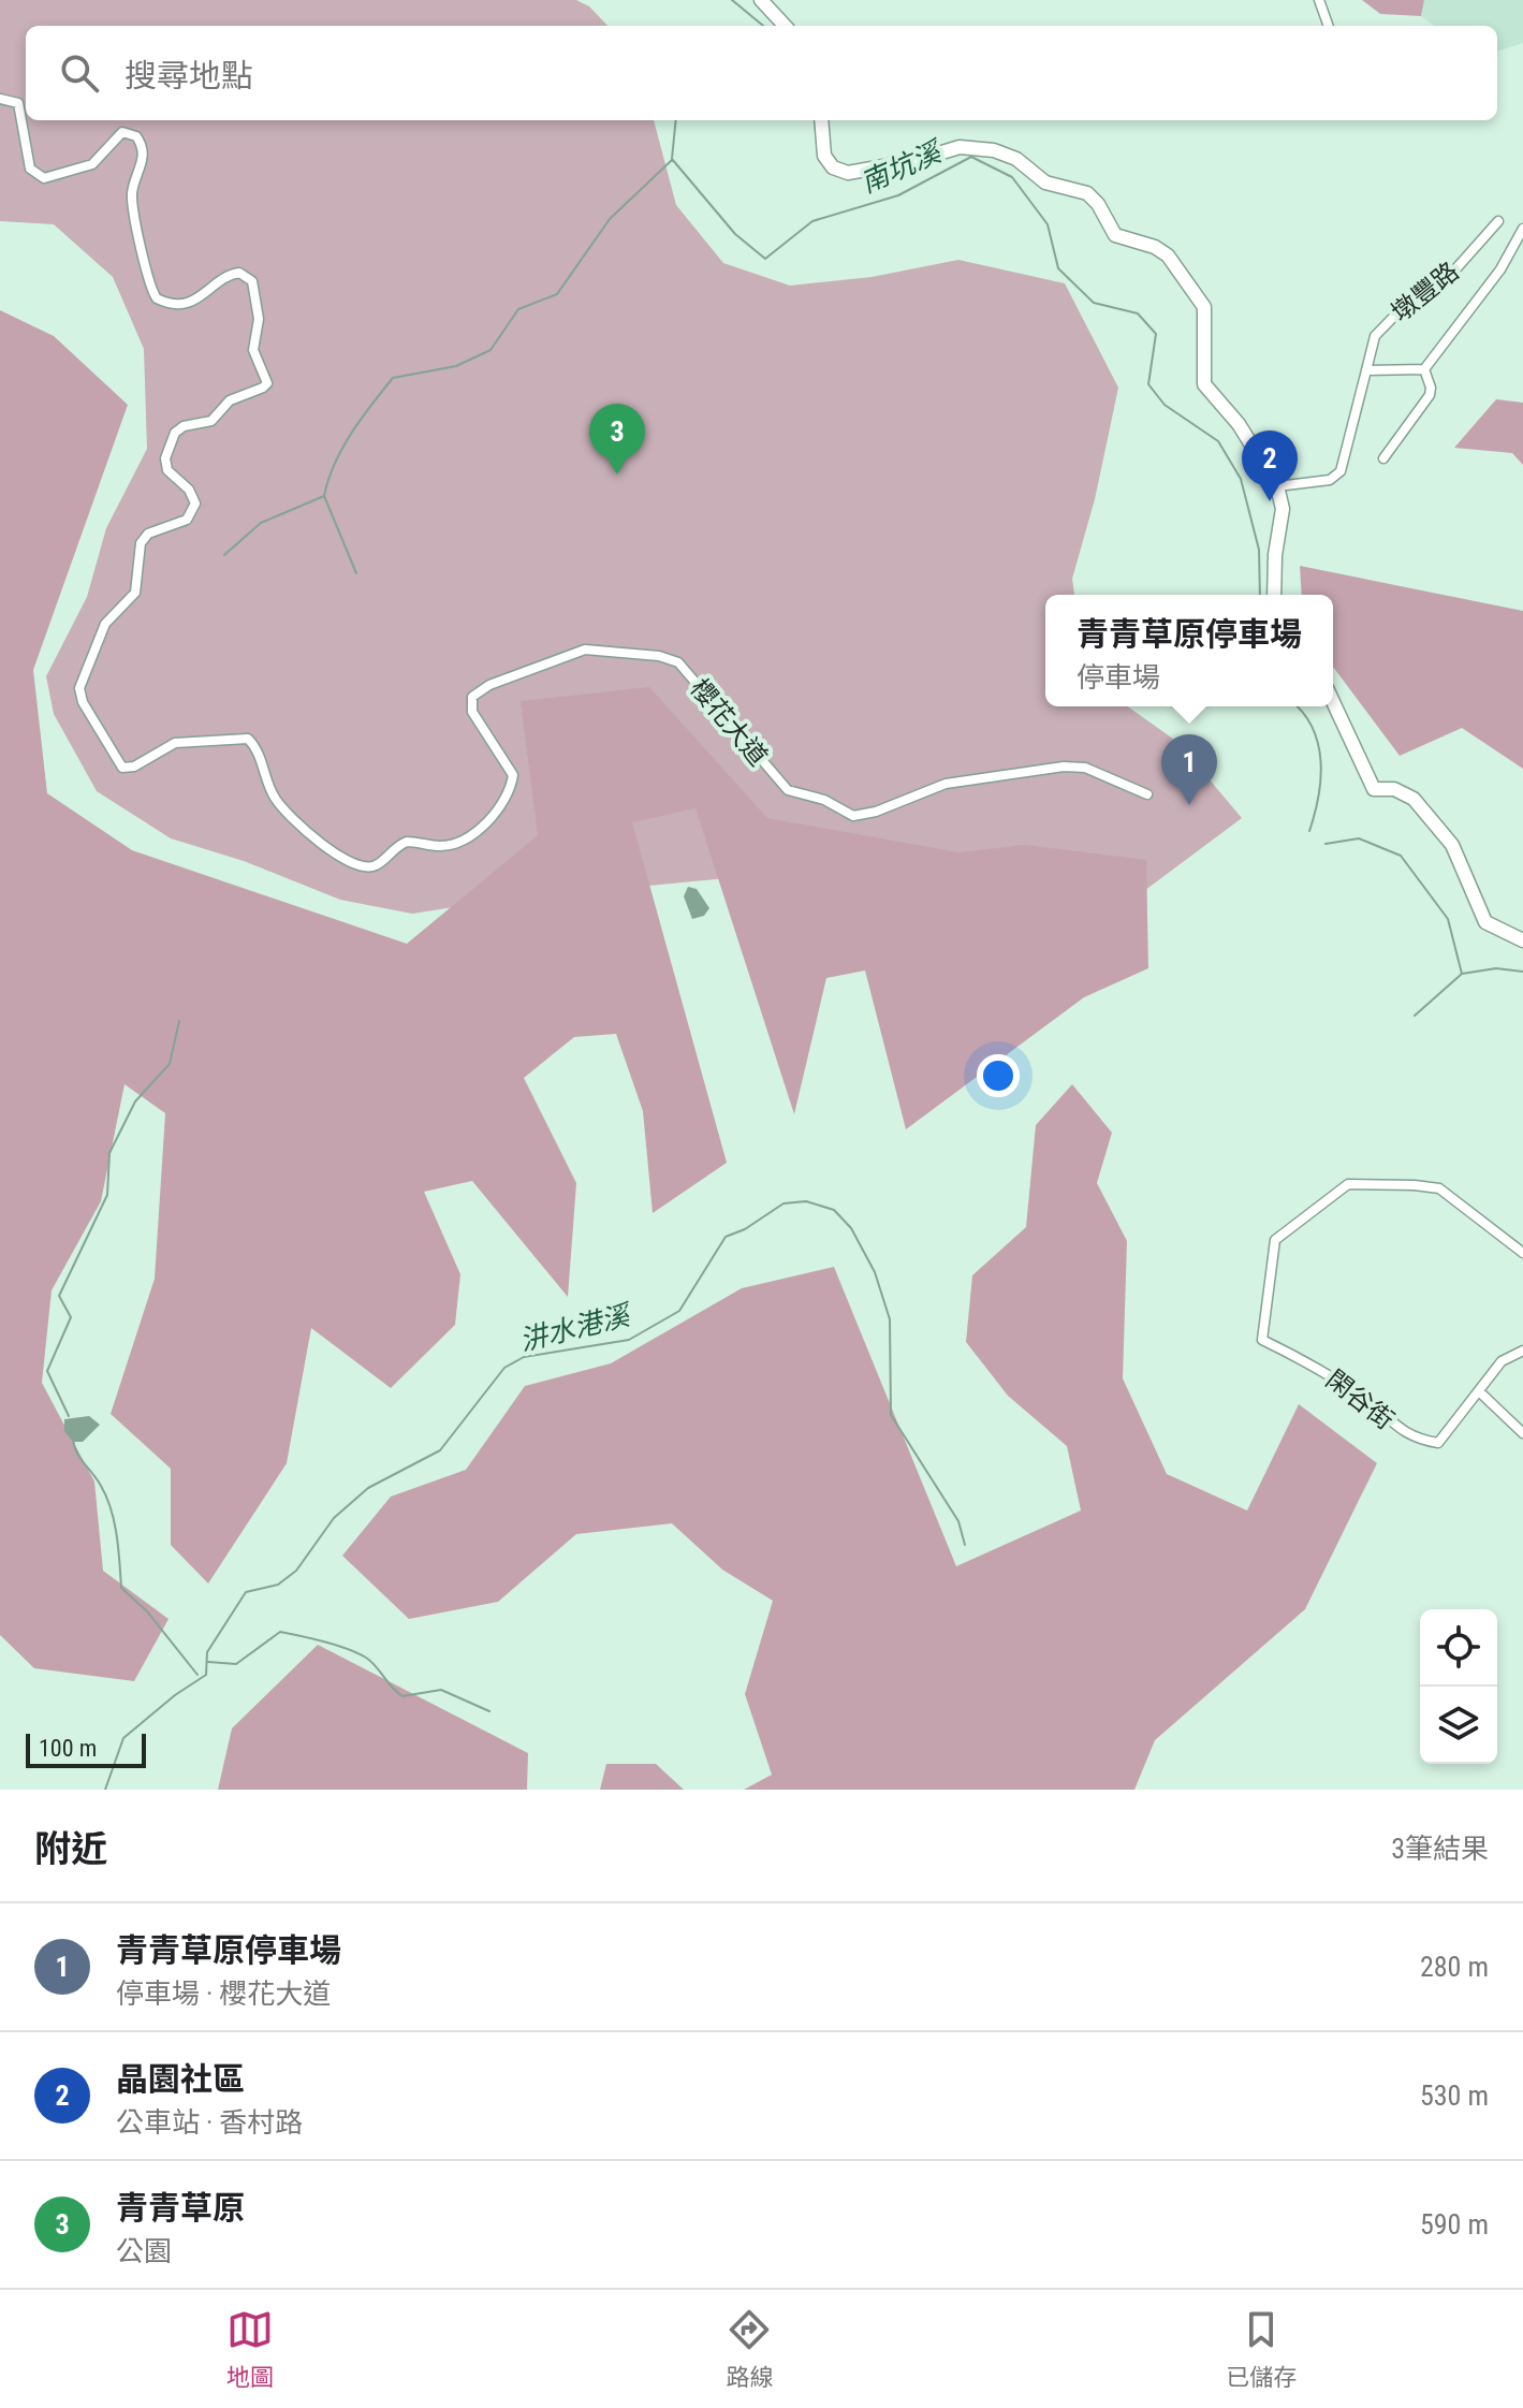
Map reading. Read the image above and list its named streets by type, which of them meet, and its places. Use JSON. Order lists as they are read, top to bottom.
{
  "streets": {
    "street": ["墩豐路", "櫻花大道", "閑谷街"]
  },
  "water": ["南坑溪", "汫水港溪"],
  "scale_bar": "100 m",
  "page": {
    "search": "搜尋地點",
    "pins": ["3", "2", "1"],
    "popup": ["青青草原停車場", "停車場"],
    "scale": "100 m",
    "heading": ["附近", "3筆結果"],
    "list": [
      {
        "mark": "1",
        "name": "青青草原停車場",
        "note": "停車場 · 櫻花大道",
        "value": "280 m"
      },
      {
        "mark": "2",
        "name": "晶園社區",
        "note": "公車站 · 香村路",
        "value": "530 m"
      },
      {
        "mark": "3",
        "name": "青青草原",
        "note": "公園",
        "value": "590 m"
      }
    ],
    "nav": ["地圖", "路線", "已儲存"]
  }
}
